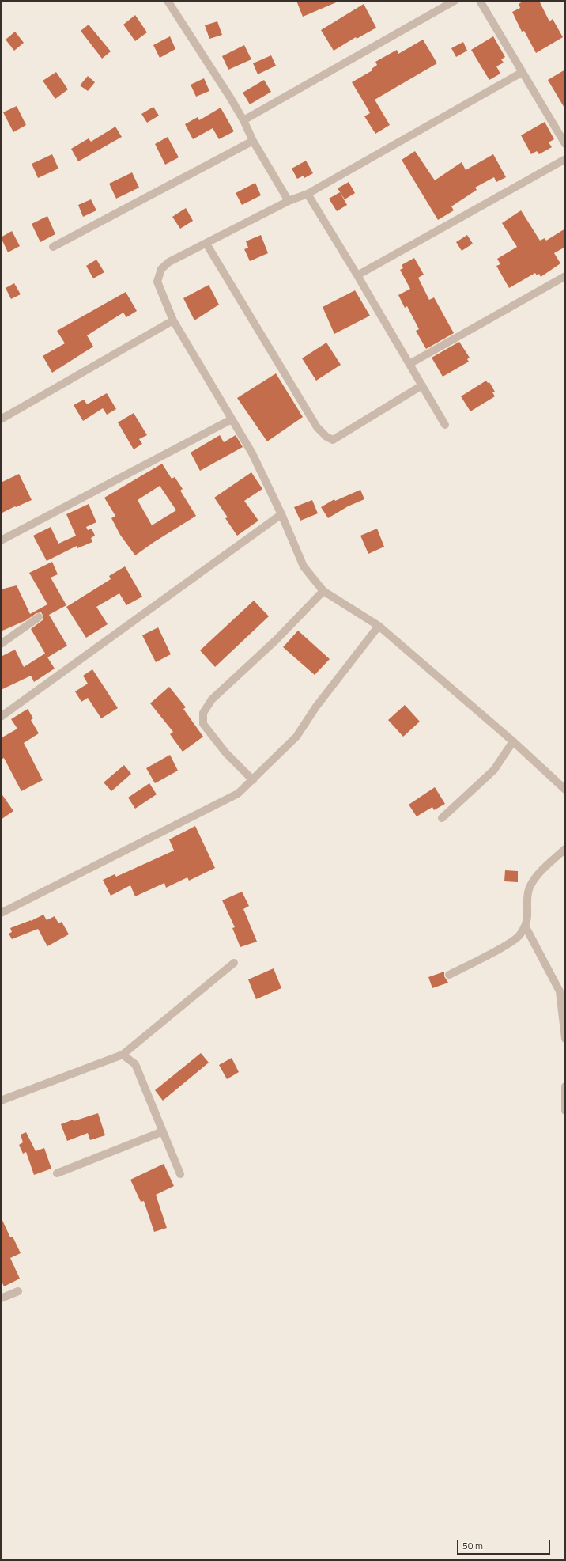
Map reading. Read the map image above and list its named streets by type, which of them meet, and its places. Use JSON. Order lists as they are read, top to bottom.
{
  "scale_bar": "50 m"
}
